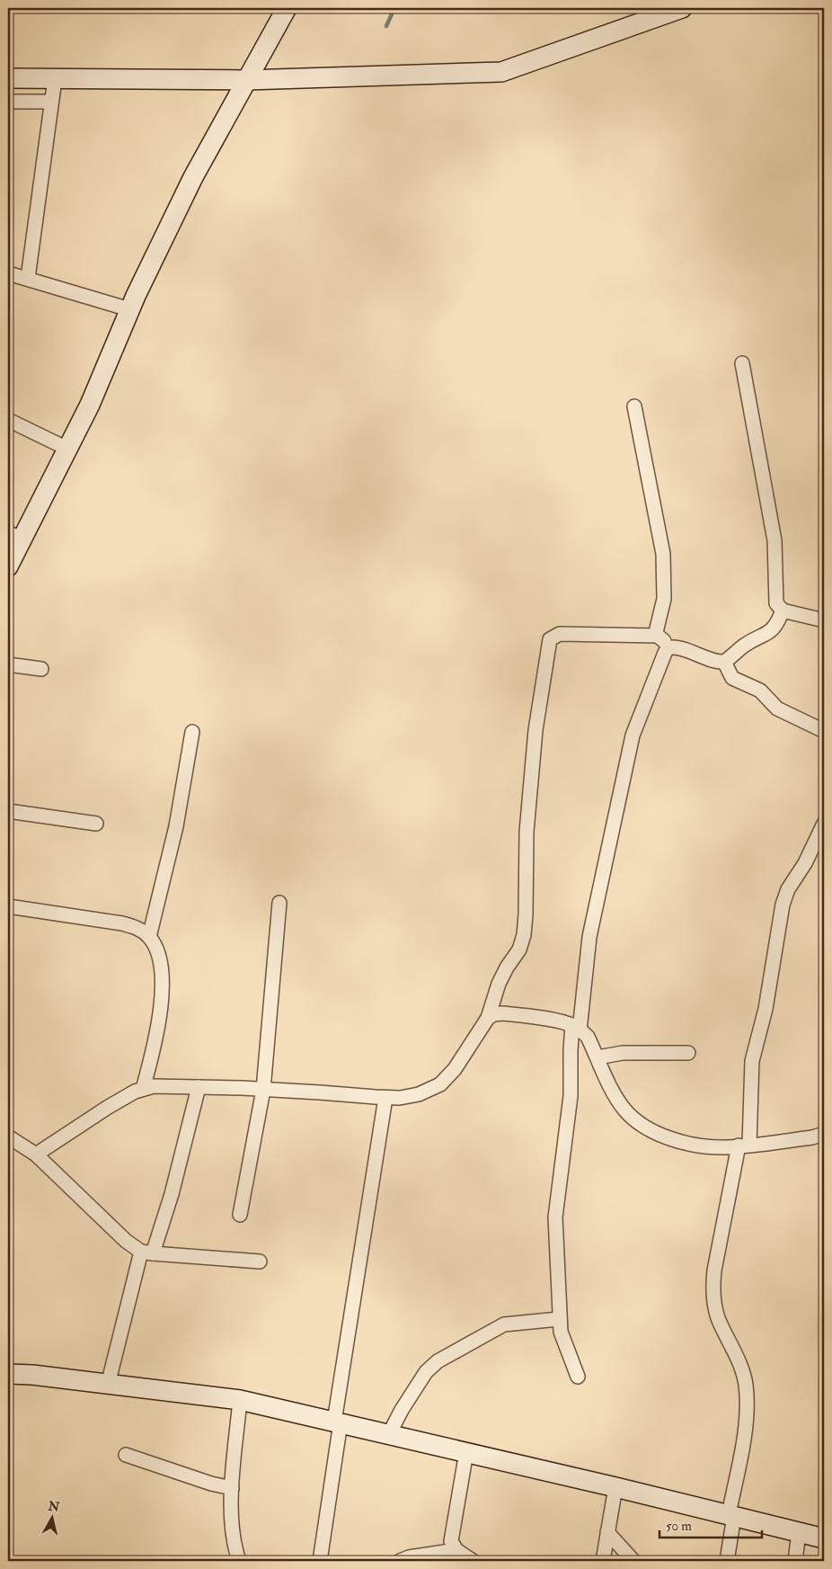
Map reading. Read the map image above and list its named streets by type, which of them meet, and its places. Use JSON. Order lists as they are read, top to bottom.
{
  "scale_bar": "50 m",
  "north": "top"
}
